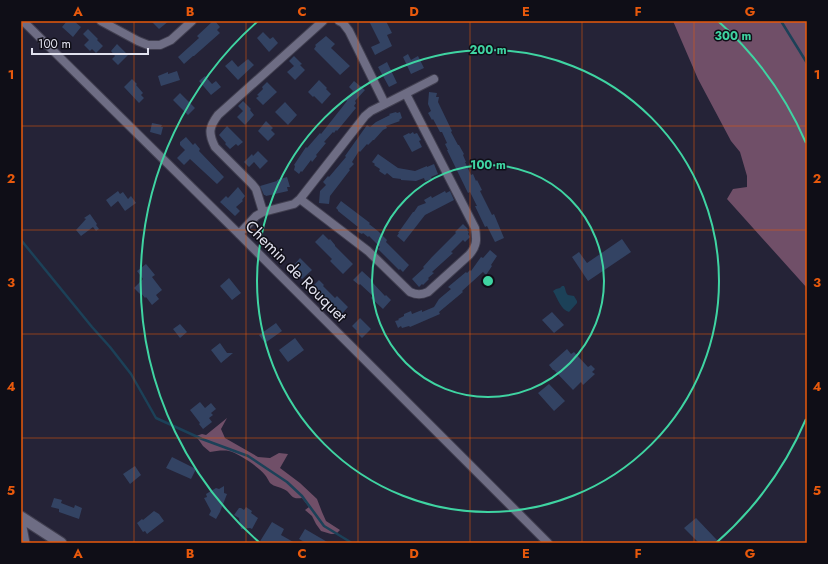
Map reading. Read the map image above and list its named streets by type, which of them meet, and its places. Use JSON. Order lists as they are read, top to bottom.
{
  "streets": {
    "street": ["Chemin de Rouquet"]
  },
  "scale_bar": "100 m",
  "grid": {
    "columns": [
      "A",
      "B",
      "C",
      "D",
      "E",
      "F",
      "G"
    ],
    "rows": [
      "1",
      "2",
      "3",
      "4",
      "5"
    ]
  },
  "rings": ["300 m", "200 m", "100 m"]
}
